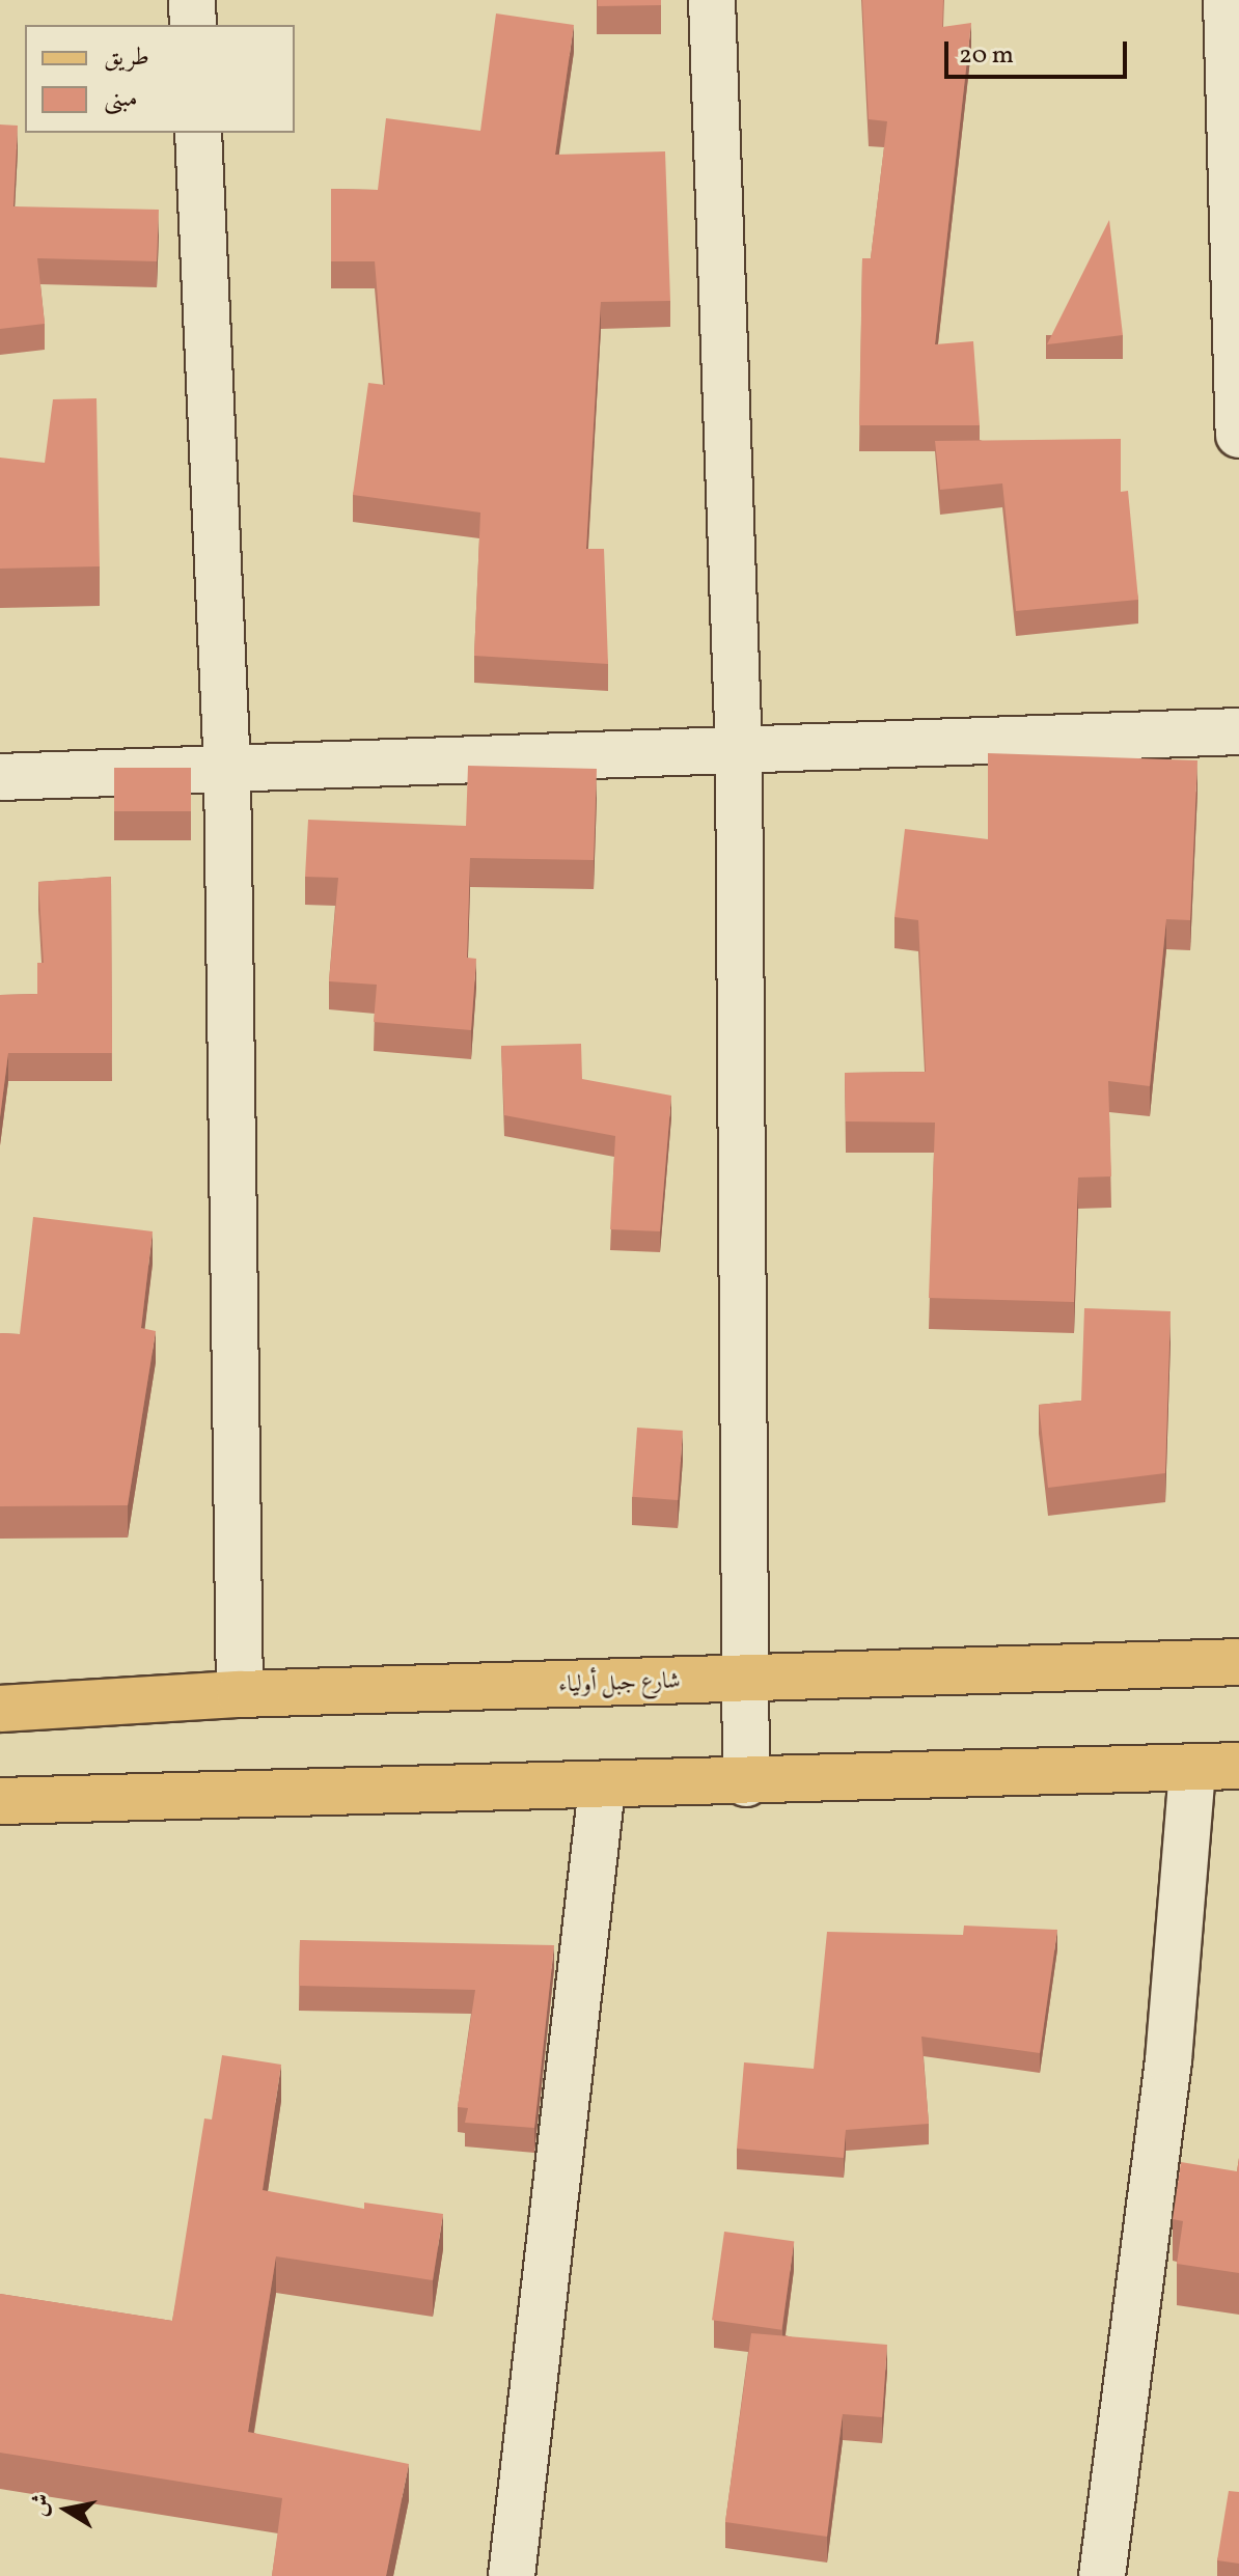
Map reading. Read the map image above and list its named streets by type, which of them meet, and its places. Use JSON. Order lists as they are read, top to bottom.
{
  "streets": {
    "main road": ["شارع جبل أولياء"]
  },
  "legend": ["طريق", "مبنى"],
  "scale_bar": "20 m",
  "north": "left"
}
